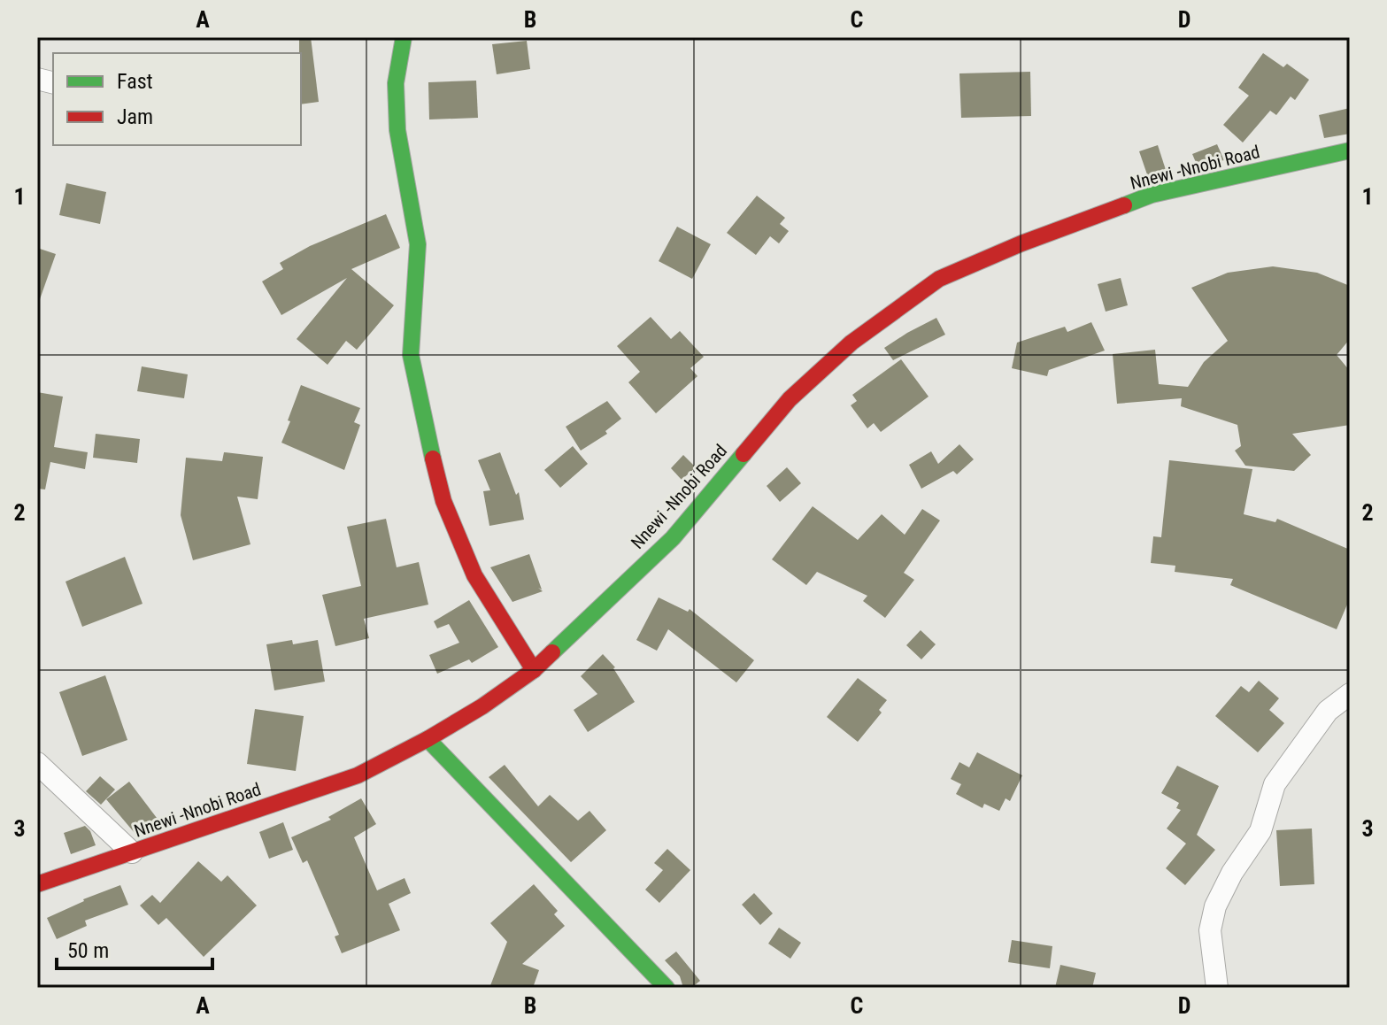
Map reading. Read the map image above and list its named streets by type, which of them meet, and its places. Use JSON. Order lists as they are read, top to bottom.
{
  "streets": {
    "main road": ["Nnewi -Nnobi Road"]
  },
  "legend": ["Fast", "Jam"],
  "scale_bar": "50 m",
  "grid": {
    "columns": [
      "A",
      "B",
      "C",
      "D"
    ],
    "rows": ["1", "2", "3"]
  }
}
